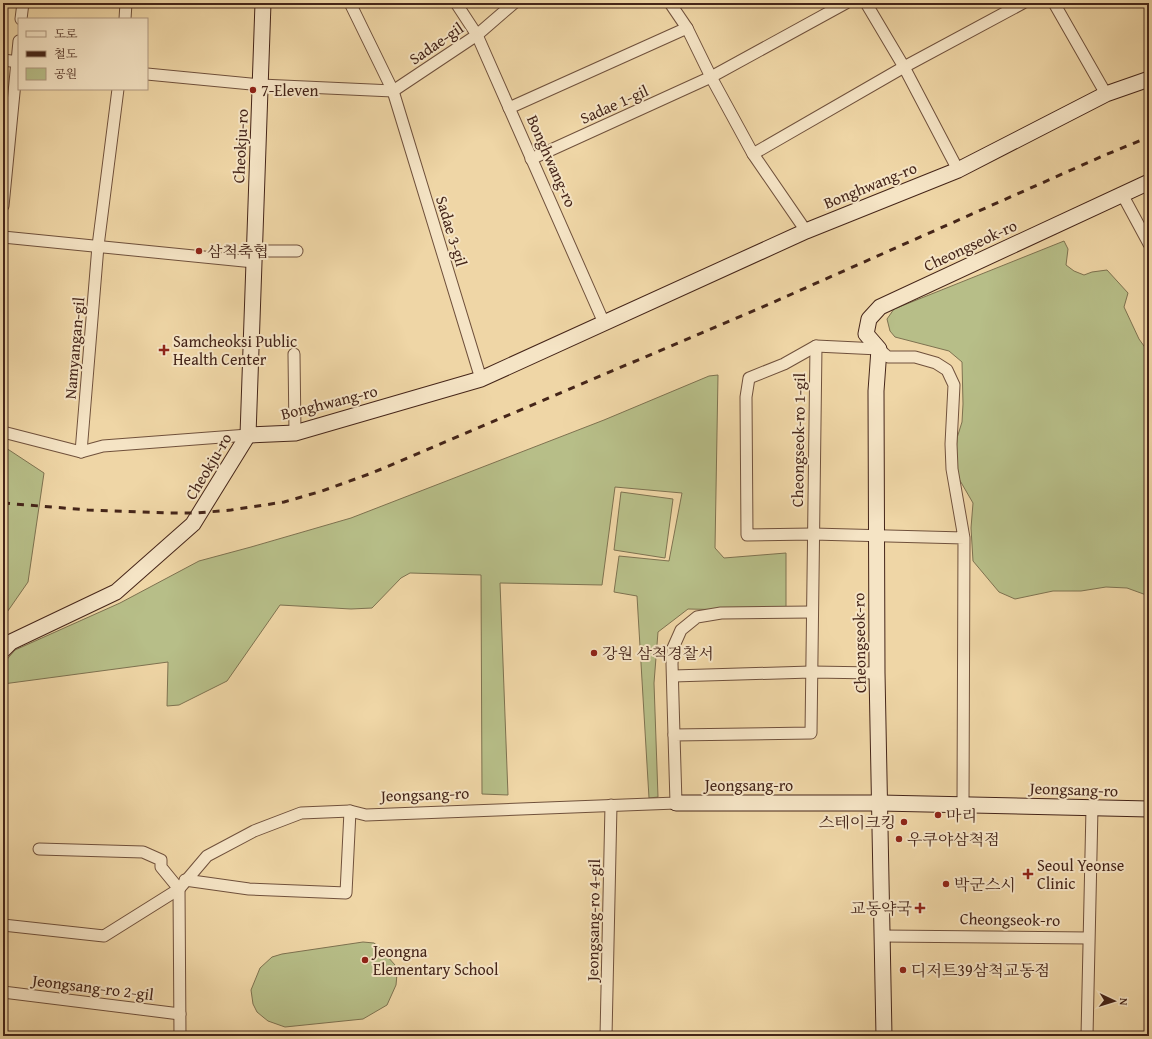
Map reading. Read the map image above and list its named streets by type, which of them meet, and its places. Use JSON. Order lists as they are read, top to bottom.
{
  "streets": {
    "street": [
      "Sadae-gil",
      "Sadae 1-gil",
      "Cheokju-ro",
      "Bonghwang-ro",
      "Sadae 3-gil",
      "Cheongseok-ro",
      "Namyangan-gil",
      "Cheongseok-ro 1-gil",
      "Jeongsang-ro",
      "Jeongsang-ro 4-gil",
      "Jeongsang-ro 2-gil"
    ]
  },
  "crossings": [
    ["Sadae-gil", "Bonghwang-ro"],
    ["Sadae-gil", "Sadae 3-gil"],
    ["Sadae 1-gil", "Bonghwang-ro"],
    ["Cheokju-ro", "Bonghwang-ro"],
    ["Bonghwang-ro", "Sadae 3-gil"],
    ["Bonghwang-ro", "Namyangan-gil"],
    ["Cheongseok-ro", "Cheongseok-ro 1-gil"],
    ["Cheongseok-ro", "Jeongsang-ro"],
    ["Jeongsang-ro", "Jeongsang-ro 4-gil"]
  ],
  "places": {
    "other": [
      "7-Eleven",
      "삼척축협",
      "강원 삼척경찰서",
      "마리",
      "스테이크킹",
      "우쿠야삼척점",
      "박군스시",
      "Jeongna Elementary School",
      "디저트39삼척교동점"
    ],
    "health": ["Samcheoksi Public Health Center", "Seoul Yeonse Clinic", "교동약국"]
  },
  "legend": ["도로", "철도", "공원"],
  "north": "right"
}
